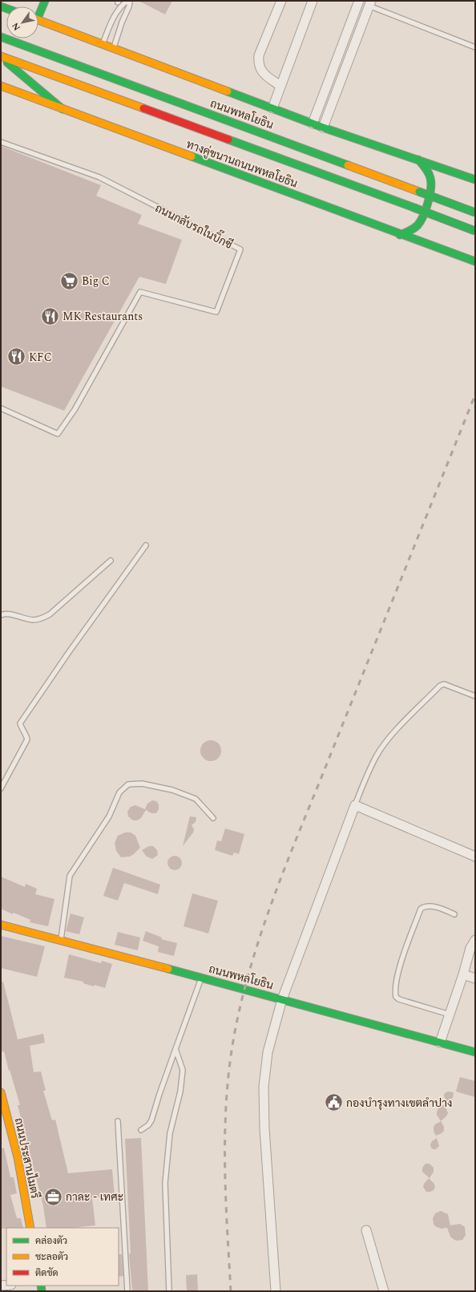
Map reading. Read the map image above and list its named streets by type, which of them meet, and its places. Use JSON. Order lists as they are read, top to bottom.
{
  "streets": {
    "main road": ["ถนนพหลโยธิน", "ทางคู่ขนานถนนพหลโยธิน", "ถนนประสานไมตรี"],
    "lane": ["ถนนกลับรถในบิ๊กซี"]
  },
  "places": {
    "supermarket": ["Big C"],
    "restaurant": ["MK Restaurants", "KFC"],
    "public building": ["กองบำรุงทางเขตลำปาง"],
    "office": ["กาละ - เทศะ"]
  },
  "legend": ["คล่องตัว", "ชะลอตัว", "ติดขัด"],
  "north": "bottom left"
}
